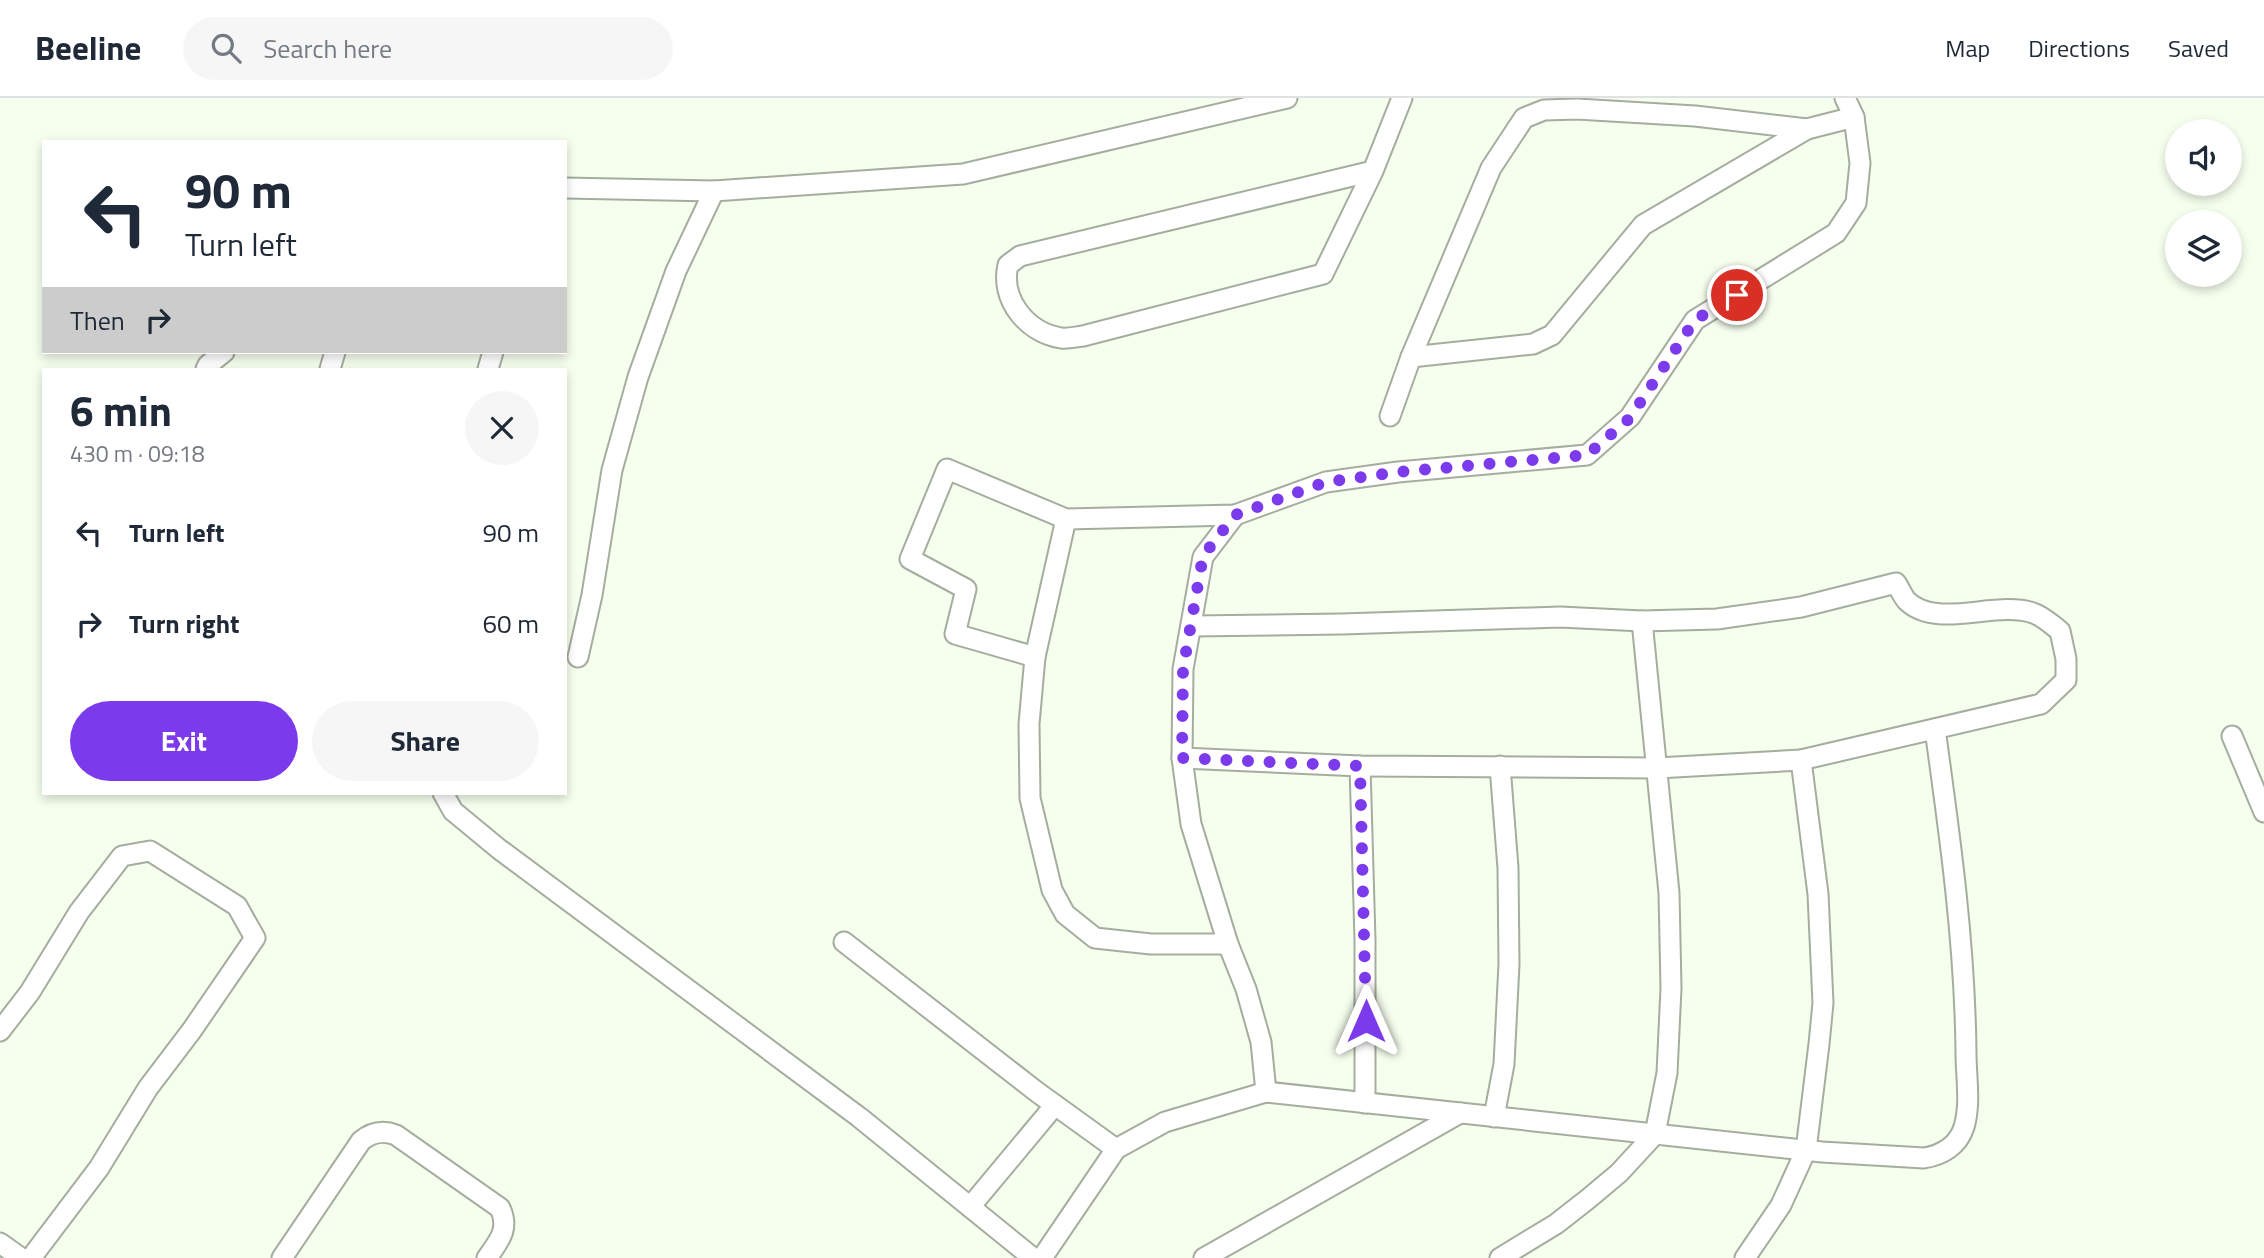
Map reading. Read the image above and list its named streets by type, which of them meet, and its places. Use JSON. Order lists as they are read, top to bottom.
{
  "page": {
    "header": "Beeline",
    "search": "Search here",
    "nav": ["Map", "Directions", "Saved"],
    "turn": ["90 m", "Turn left"],
    "then": "Then",
    "heading": ["6 min", "430 m · 09:18"],
    "list": [
      {
        "name": "Turn left",
        "value": "90 m"
      },
      {
        "name": "Turn right",
        "value": "60 m"
      }
    ],
    "buttons": ["Exit", "Share"]
  }
}
